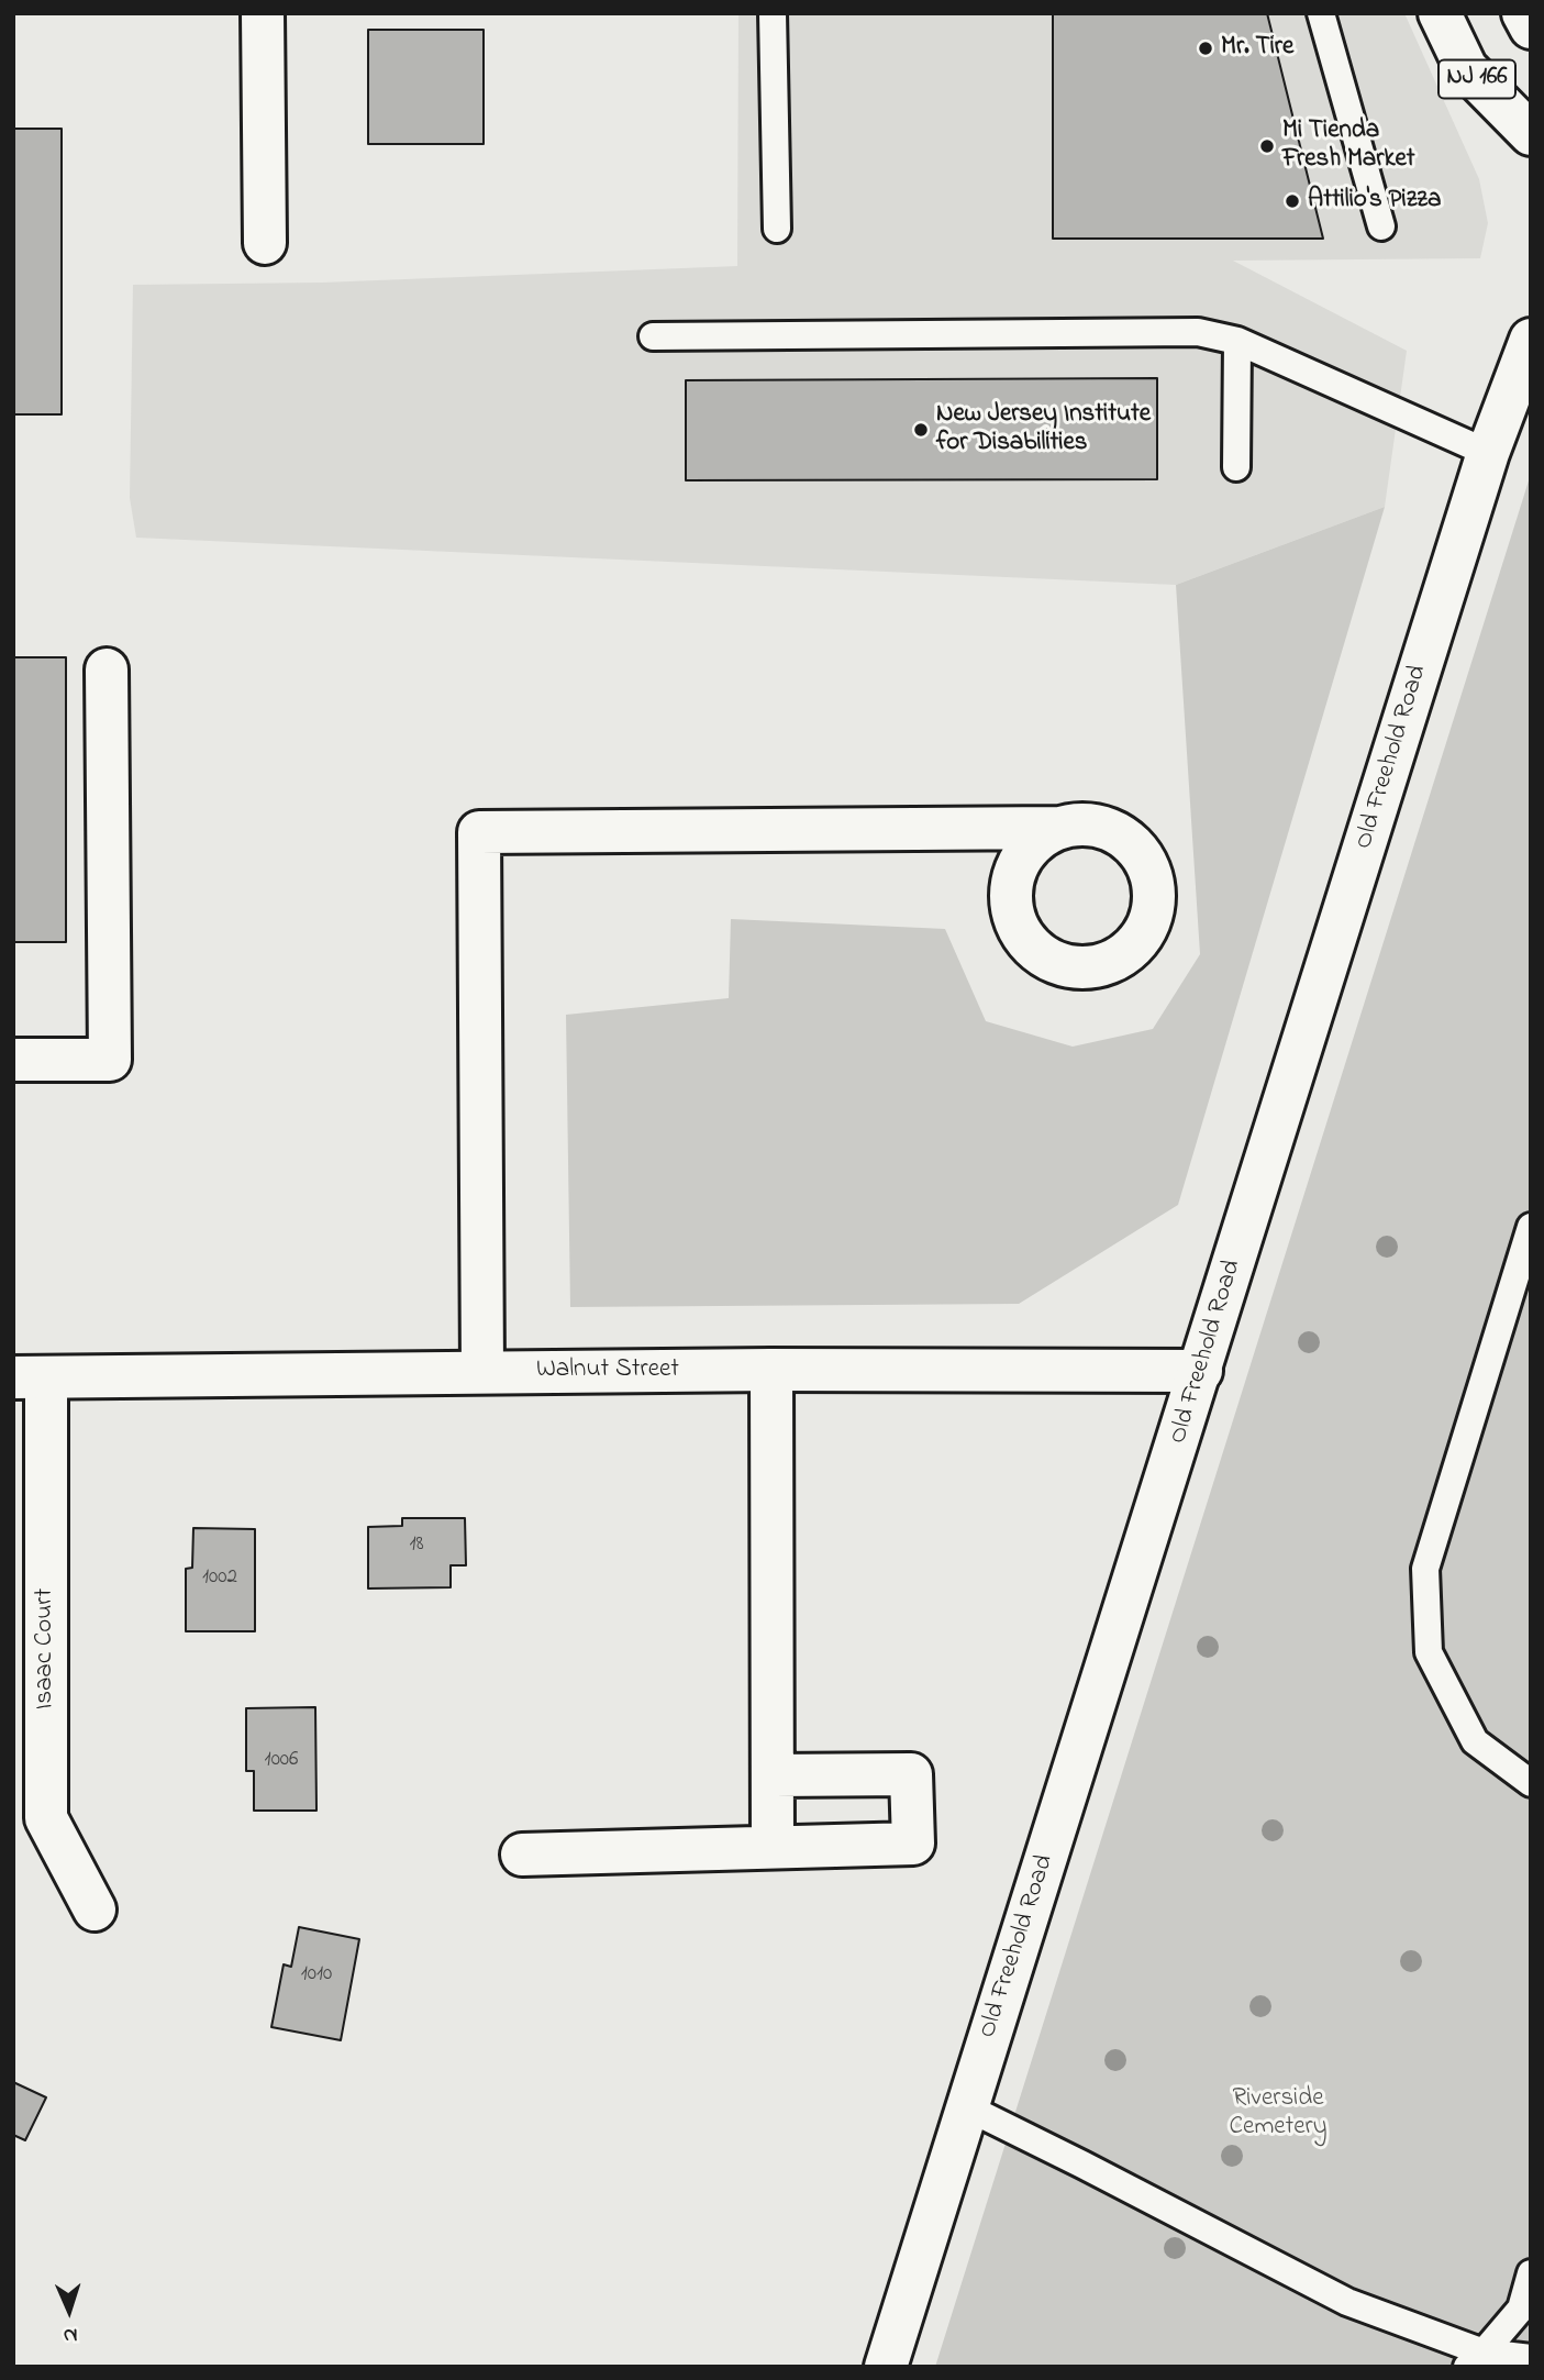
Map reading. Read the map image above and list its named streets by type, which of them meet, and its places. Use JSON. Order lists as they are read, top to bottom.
{
  "streets": {
    "street": [
      "NJ 166",
      "Old Freehold Road",
      "Walnut Street",
      "Isaac Court"
    ]
  },
  "crossings": [
    ["Old Freehold Road", "Walnut Street"],
    ["Walnut Street", "Isaac Court"]
  ],
  "parks": ["Riverside Cemetery"],
  "places": [
    "Mr. Tire",
    "Mi Tienda Fresh Market",
    "Attilio's Pizza",
    "New Jersey Institute for Disabilities"
  ],
  "house_numbers": [
    "18",
    "1002",
    "1006",
    "1010"
  ],
  "north": "bottom"
}
